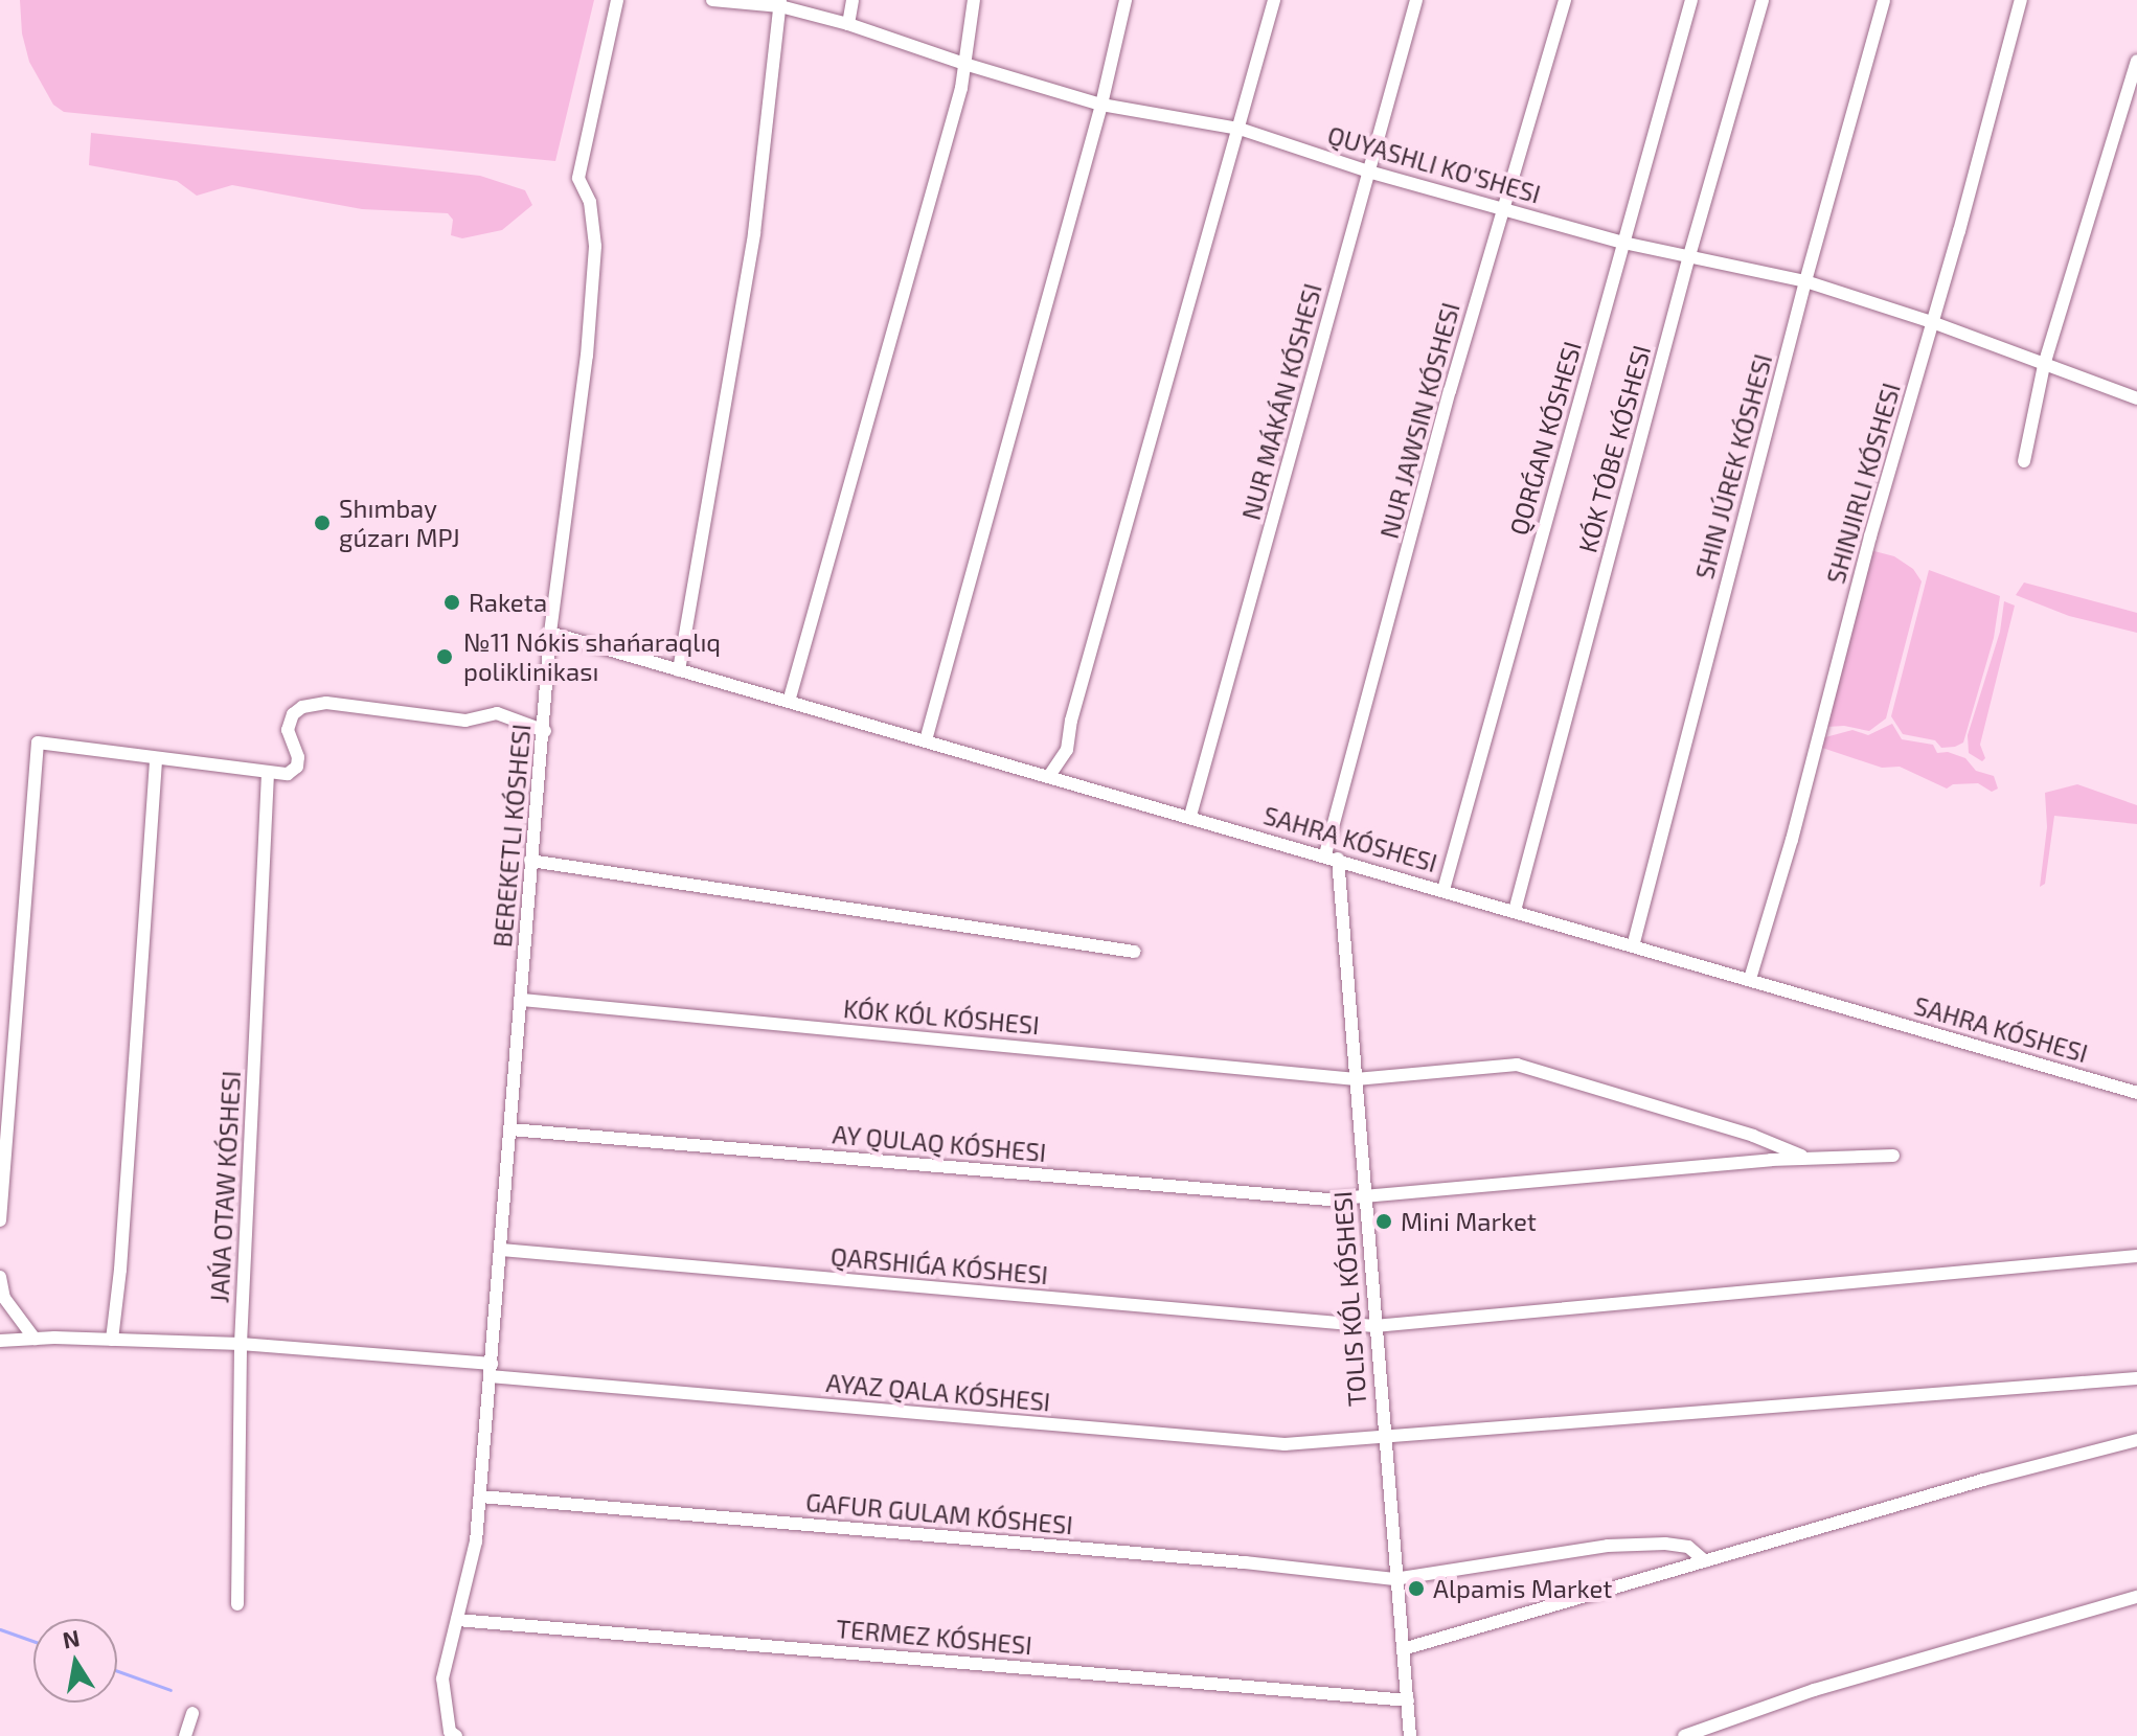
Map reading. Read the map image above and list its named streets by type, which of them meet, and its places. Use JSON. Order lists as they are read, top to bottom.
{
  "streets": {
    "street": [
      "QUYASHLI KO'SHESI",
      "NUR MÁKÁN KÓSHESI",
      "QORǴAN KÓSHESI",
      "KÓK TÓBE KÓSHESI",
      "BEREKETLI KÓSHESI",
      "SAHRA KÓSHESI",
      "KÓK KÓL KÓSHESI",
      "AY QULAQ KÓSHESI",
      "JAŃA OTAW KÓSHESI",
      "AYAZ QALA KÓSHESI",
      "GAFUR GULAM KÓSHESI",
      "TERMEZ KÓSHESI"
    ]
  },
  "crossings": [
    ["QUYASHLI KO'SHESI", "NUR MÁKÁN KÓSHESI"],
    ["QUYASHLI KO'SHESI", "QORǴAN KÓSHESI"],
    ["QUYASHLI KO'SHESI", "KÓK TÓBE KÓSHESI"],
    ["NUR MÁKÁN KÓSHESI", "SAHRA KÓSHESI"],
    ["QORǴAN KÓSHESI", "SAHRA KÓSHESI"],
    ["KÓK TÓBE KÓSHESI", "SAHRA KÓSHESI"],
    ["BEREKETLI KÓSHESI", "SAHRA KÓSHESI"],
    ["BEREKETLI KÓSHESI", "KÓK KÓL KÓSHESI"],
    ["BEREKETLI KÓSHESI", "AY QULAQ KÓSHESI"],
    ["BEREKETLI KÓSHESI", "AYAZ QALA KÓSHESI"],
    ["BEREKETLI KÓSHESI", "GAFUR GULAM KÓSHESI"],
    ["BEREKETLI KÓSHESI", "TERMEZ KÓSHESI"],
    ["KÓK KÓL KÓSHESI", "AY QULAQ KÓSHESI"],
    ["JAŃA OTAW KÓSHESI", "AYAZ QALA KÓSHESI"]
  ],
  "places": [
    "Shımbay gúzarı MPJ",
    "Raketa",
    "№11 Nókis shańaraqlıq poliklinikası",
    "Mini Market",
    "Alpamis Market"
  ],
  "north": "top"
}
